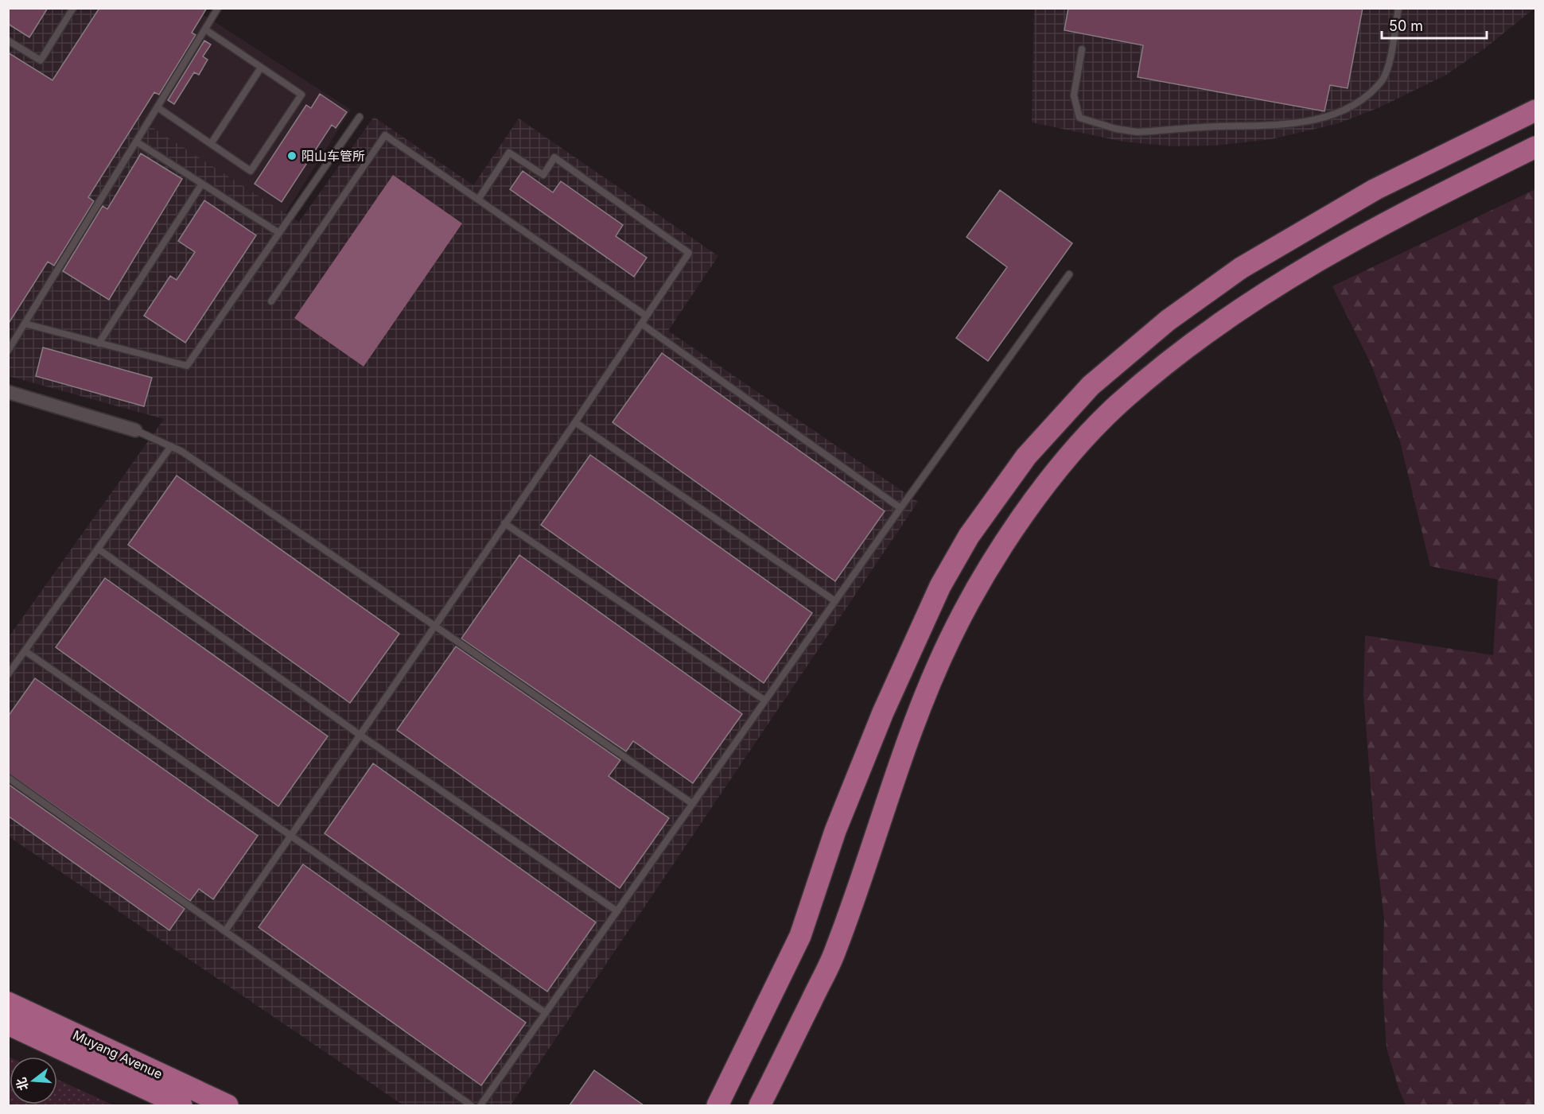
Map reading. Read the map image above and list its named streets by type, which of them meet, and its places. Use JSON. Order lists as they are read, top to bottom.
{
  "streets": {
    "main road": ["Muyang Avenue"]
  },
  "places": ["阳山车管所"],
  "scale_bar": "50 m",
  "north": "left"
}
